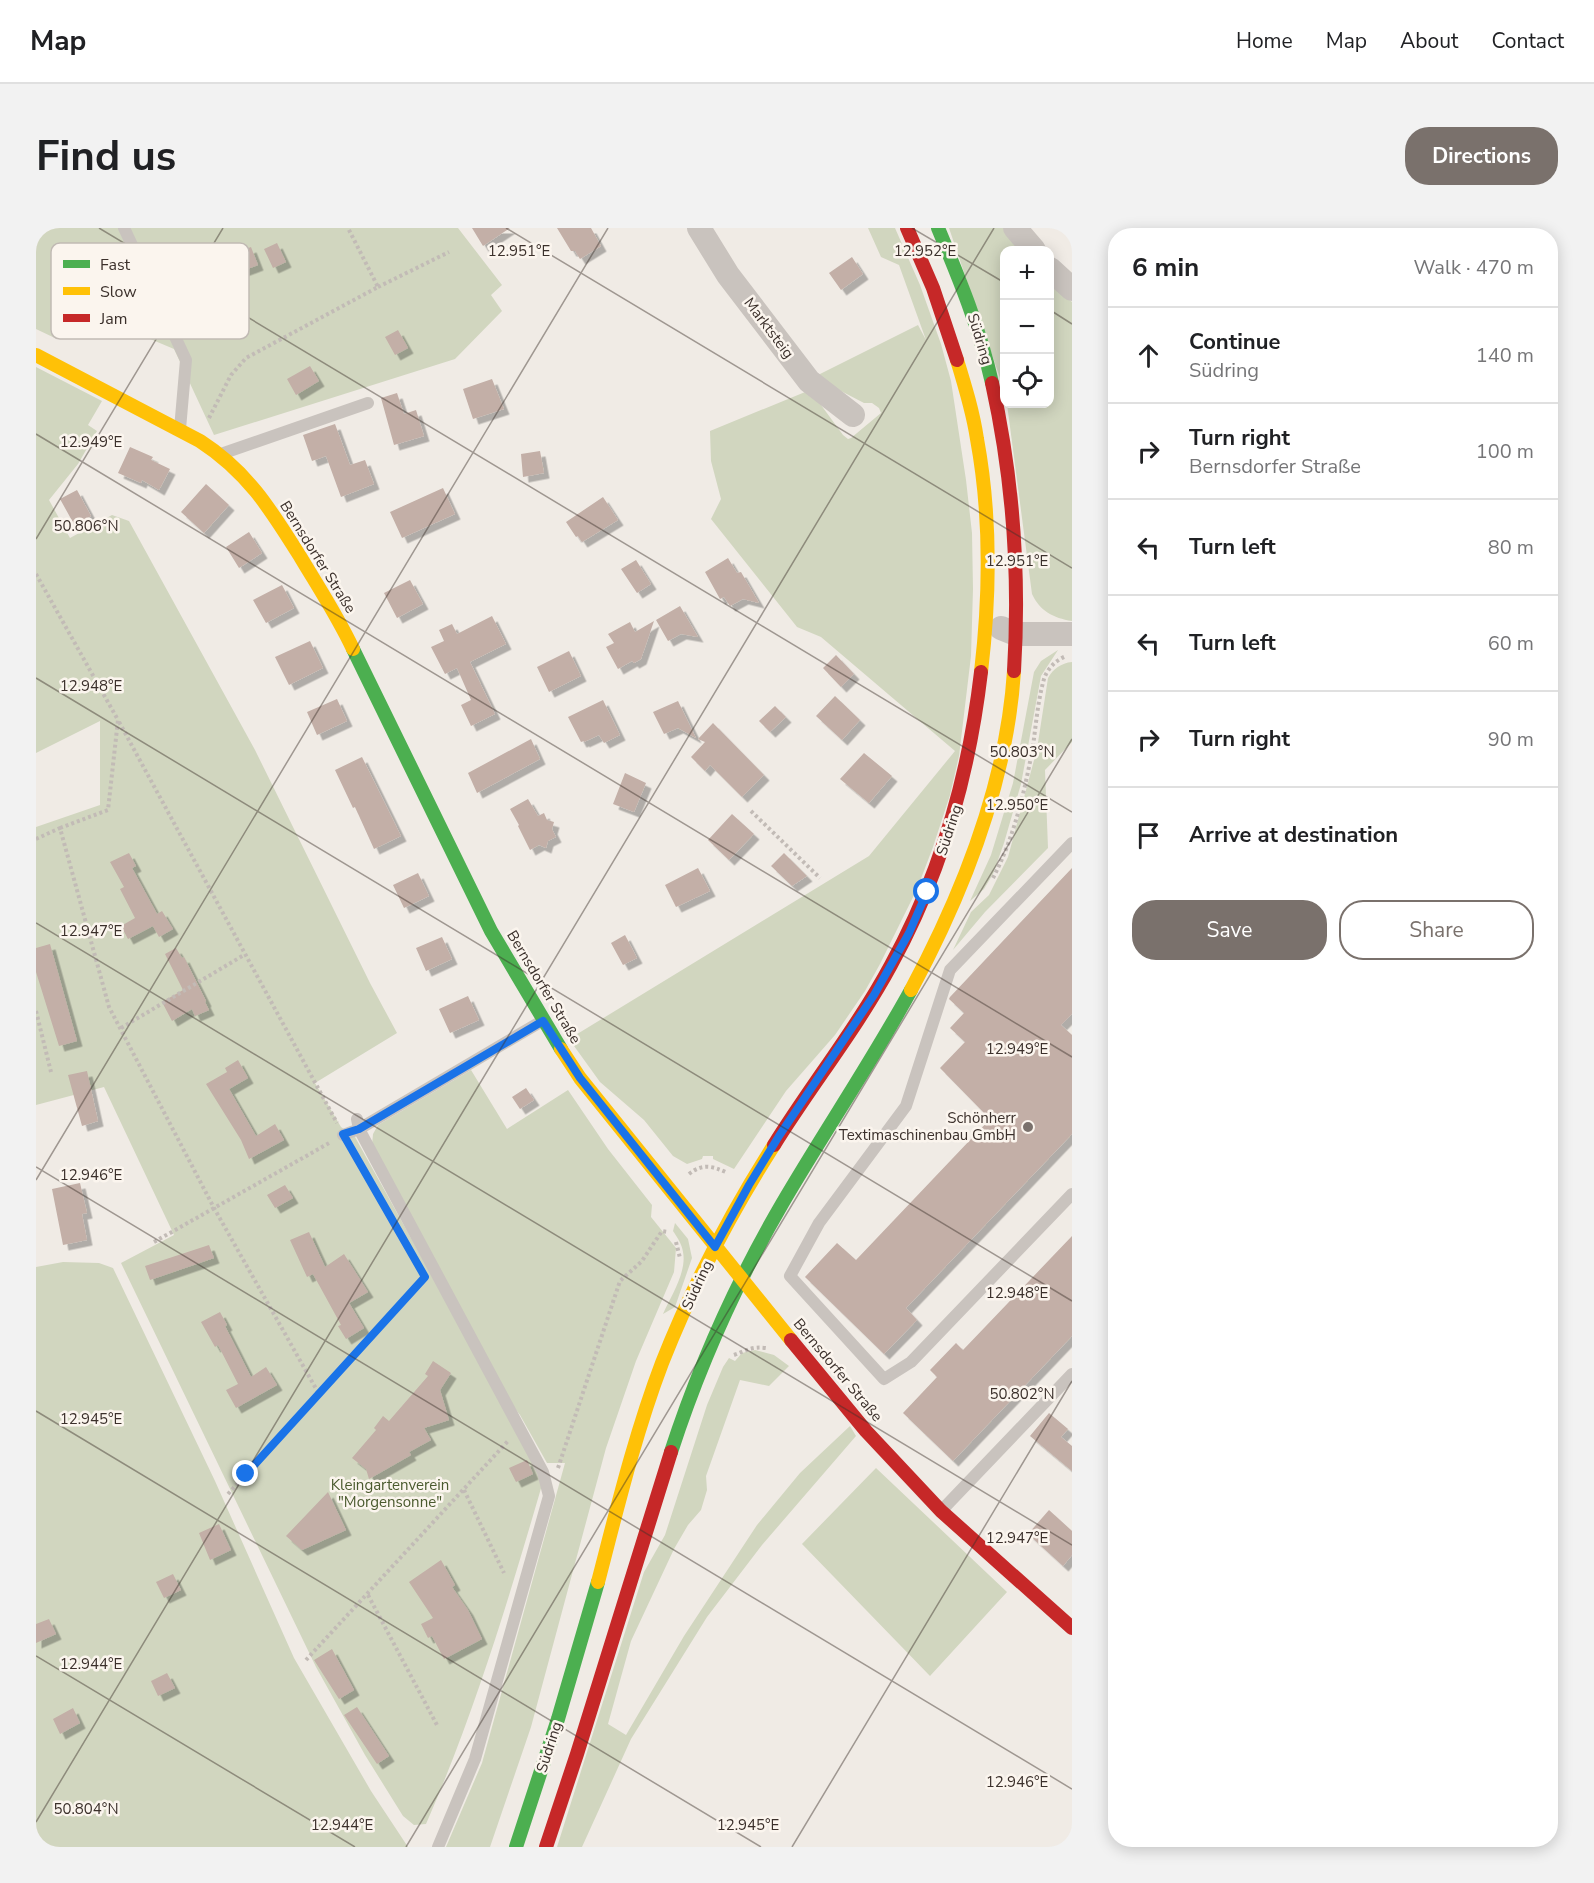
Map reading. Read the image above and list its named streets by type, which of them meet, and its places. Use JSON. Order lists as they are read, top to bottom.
{
  "streets": {
    "main road": ["Südring", "Bernsdorfer Straße"],
    "street": ["Marktsteig"]
  },
  "crossings": [
    ["Südring", "Bernsdorfer Straße"]
  ],
  "parks": ["Kleingartenverein \"Morgensonne\""],
  "places": ["Schönherr Textimaschinenbau GmbH"],
  "legend": ["Fast", "Slow", "Jam"],
  "page": {
    "header": "Map",
    "nav": [
      "Home",
      "Map",
      "About",
      "Contact"
    ],
    "buttons": [
      "Directions",
      ["Save", "Share"]
    ],
    "title": "Find us",
    "heading": ["6 min", "Walk · 470 m"],
    "map_buttons": ["+", "−"],
    "list": [
      ["Continue", "Südring", "140 m"],
      ["Turn right", "Bernsdorfer Straße", "100 m"],
      ["Turn left", "80 m"],
      ["Turn left", "60 m"],
      ["Turn right", "90 m"],
      "Arrive at destination"
    ]
  },
  "coordinates": [
    "12.952°E",
    "12.951°E",
    "12.949°E",
    "50.806°N",
    "12.948°E",
    "50.803°N",
    "12.950°E",
    "12.947°E",
    "12.946°E",
    "50.802°N",
    "12.945°E",
    "12.944°E",
    "50.804°N"
  ]
}
